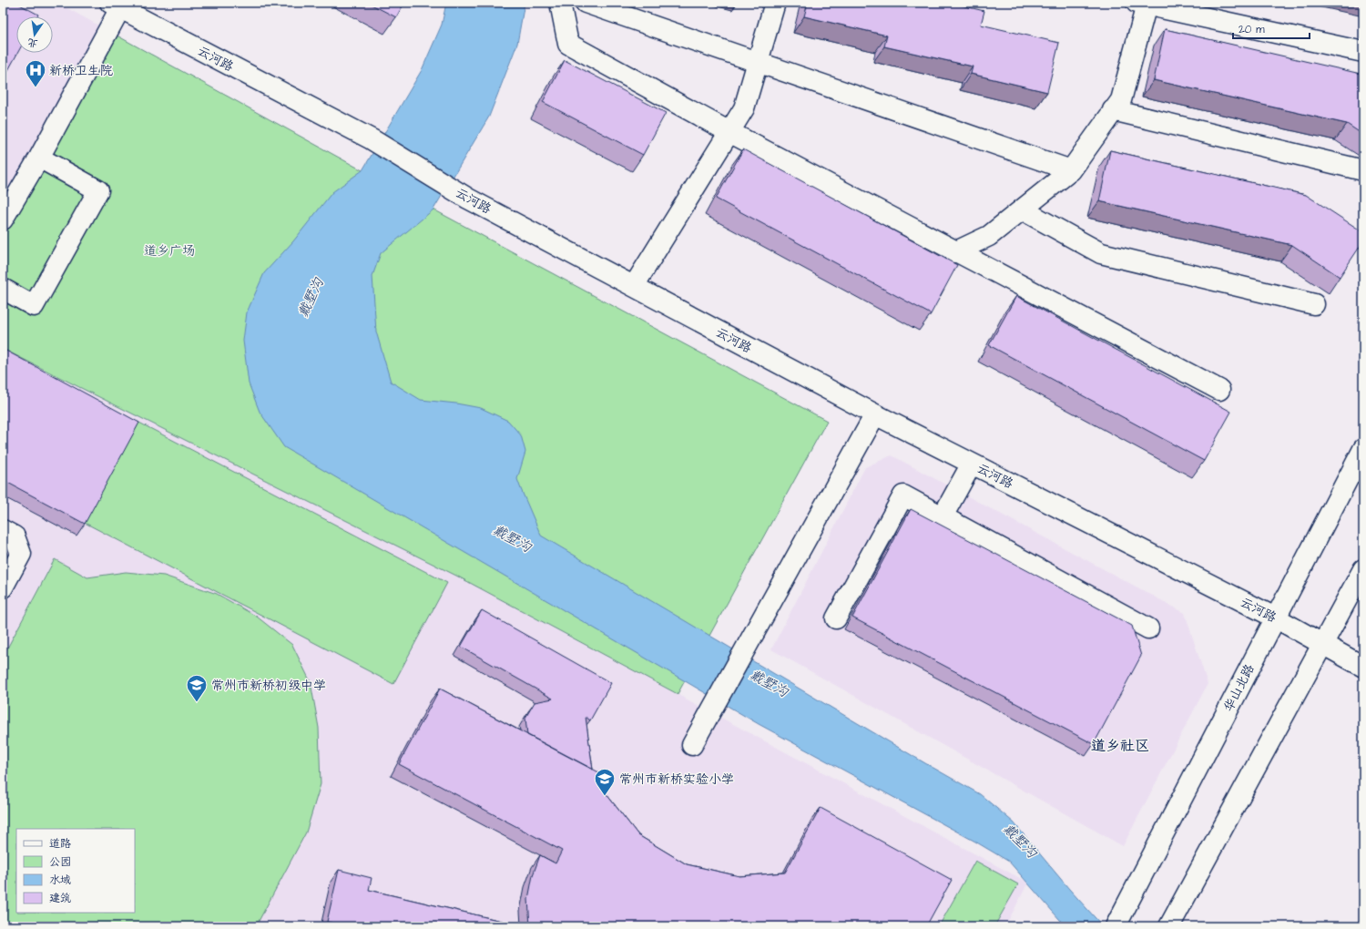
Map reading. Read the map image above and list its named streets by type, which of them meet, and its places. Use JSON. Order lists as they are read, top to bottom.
{
  "streets": {
    "street": ["云河路", "华山北路"]
  },
  "crossings": [
    ["云河路", "华山北路"]
  ],
  "districts": ["道乡社区"],
  "water": ["戴墅沟"],
  "parks": ["道乡广场"],
  "places": {
    "hospital": ["新桥卫生院"],
    "school or university": ["常州市新桥初级中学", "常州市新桥实验小学"]
  },
  "legend": [
    "道路",
    "公园",
    "水域",
    "建筑"
  ],
  "scale_bar": "20 m",
  "north": "bottom"
}
